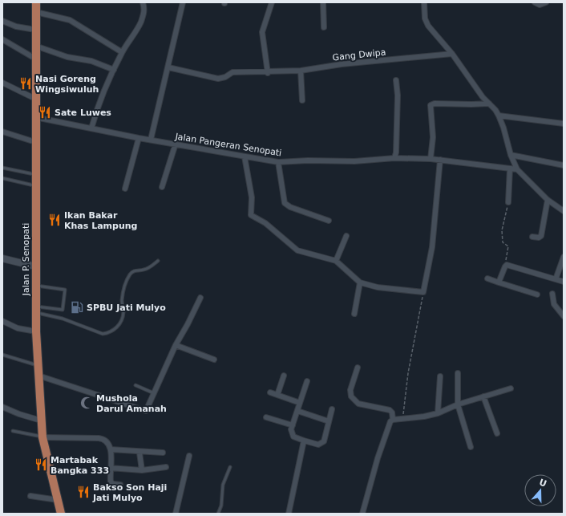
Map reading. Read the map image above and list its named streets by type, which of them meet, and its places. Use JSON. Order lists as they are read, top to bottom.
{
  "streets": {
    "main road": ["Jalan P. Senopati"],
    "street": ["Gang Dwipa", "Jalan Pangeran Senopati"]
  },
  "crossings": [
    ["Jalan Pangeran Senopati", "Jalan P. Senopati"]
  ],
  "places": {
    "restaurant": [
      "Nasi Goreng Wingsiwuluh",
      "Sate Luwes",
      "Ikan Bakar Khas Lampung",
      "Martabak Bangka 333",
      "Bakso Son Haji Jati Mulyo"
    ],
    "fuel station": ["SPBU Jati Mulyo"],
    "mosque": ["Mushola Darul Amanah"]
  },
  "north": "top"
}
